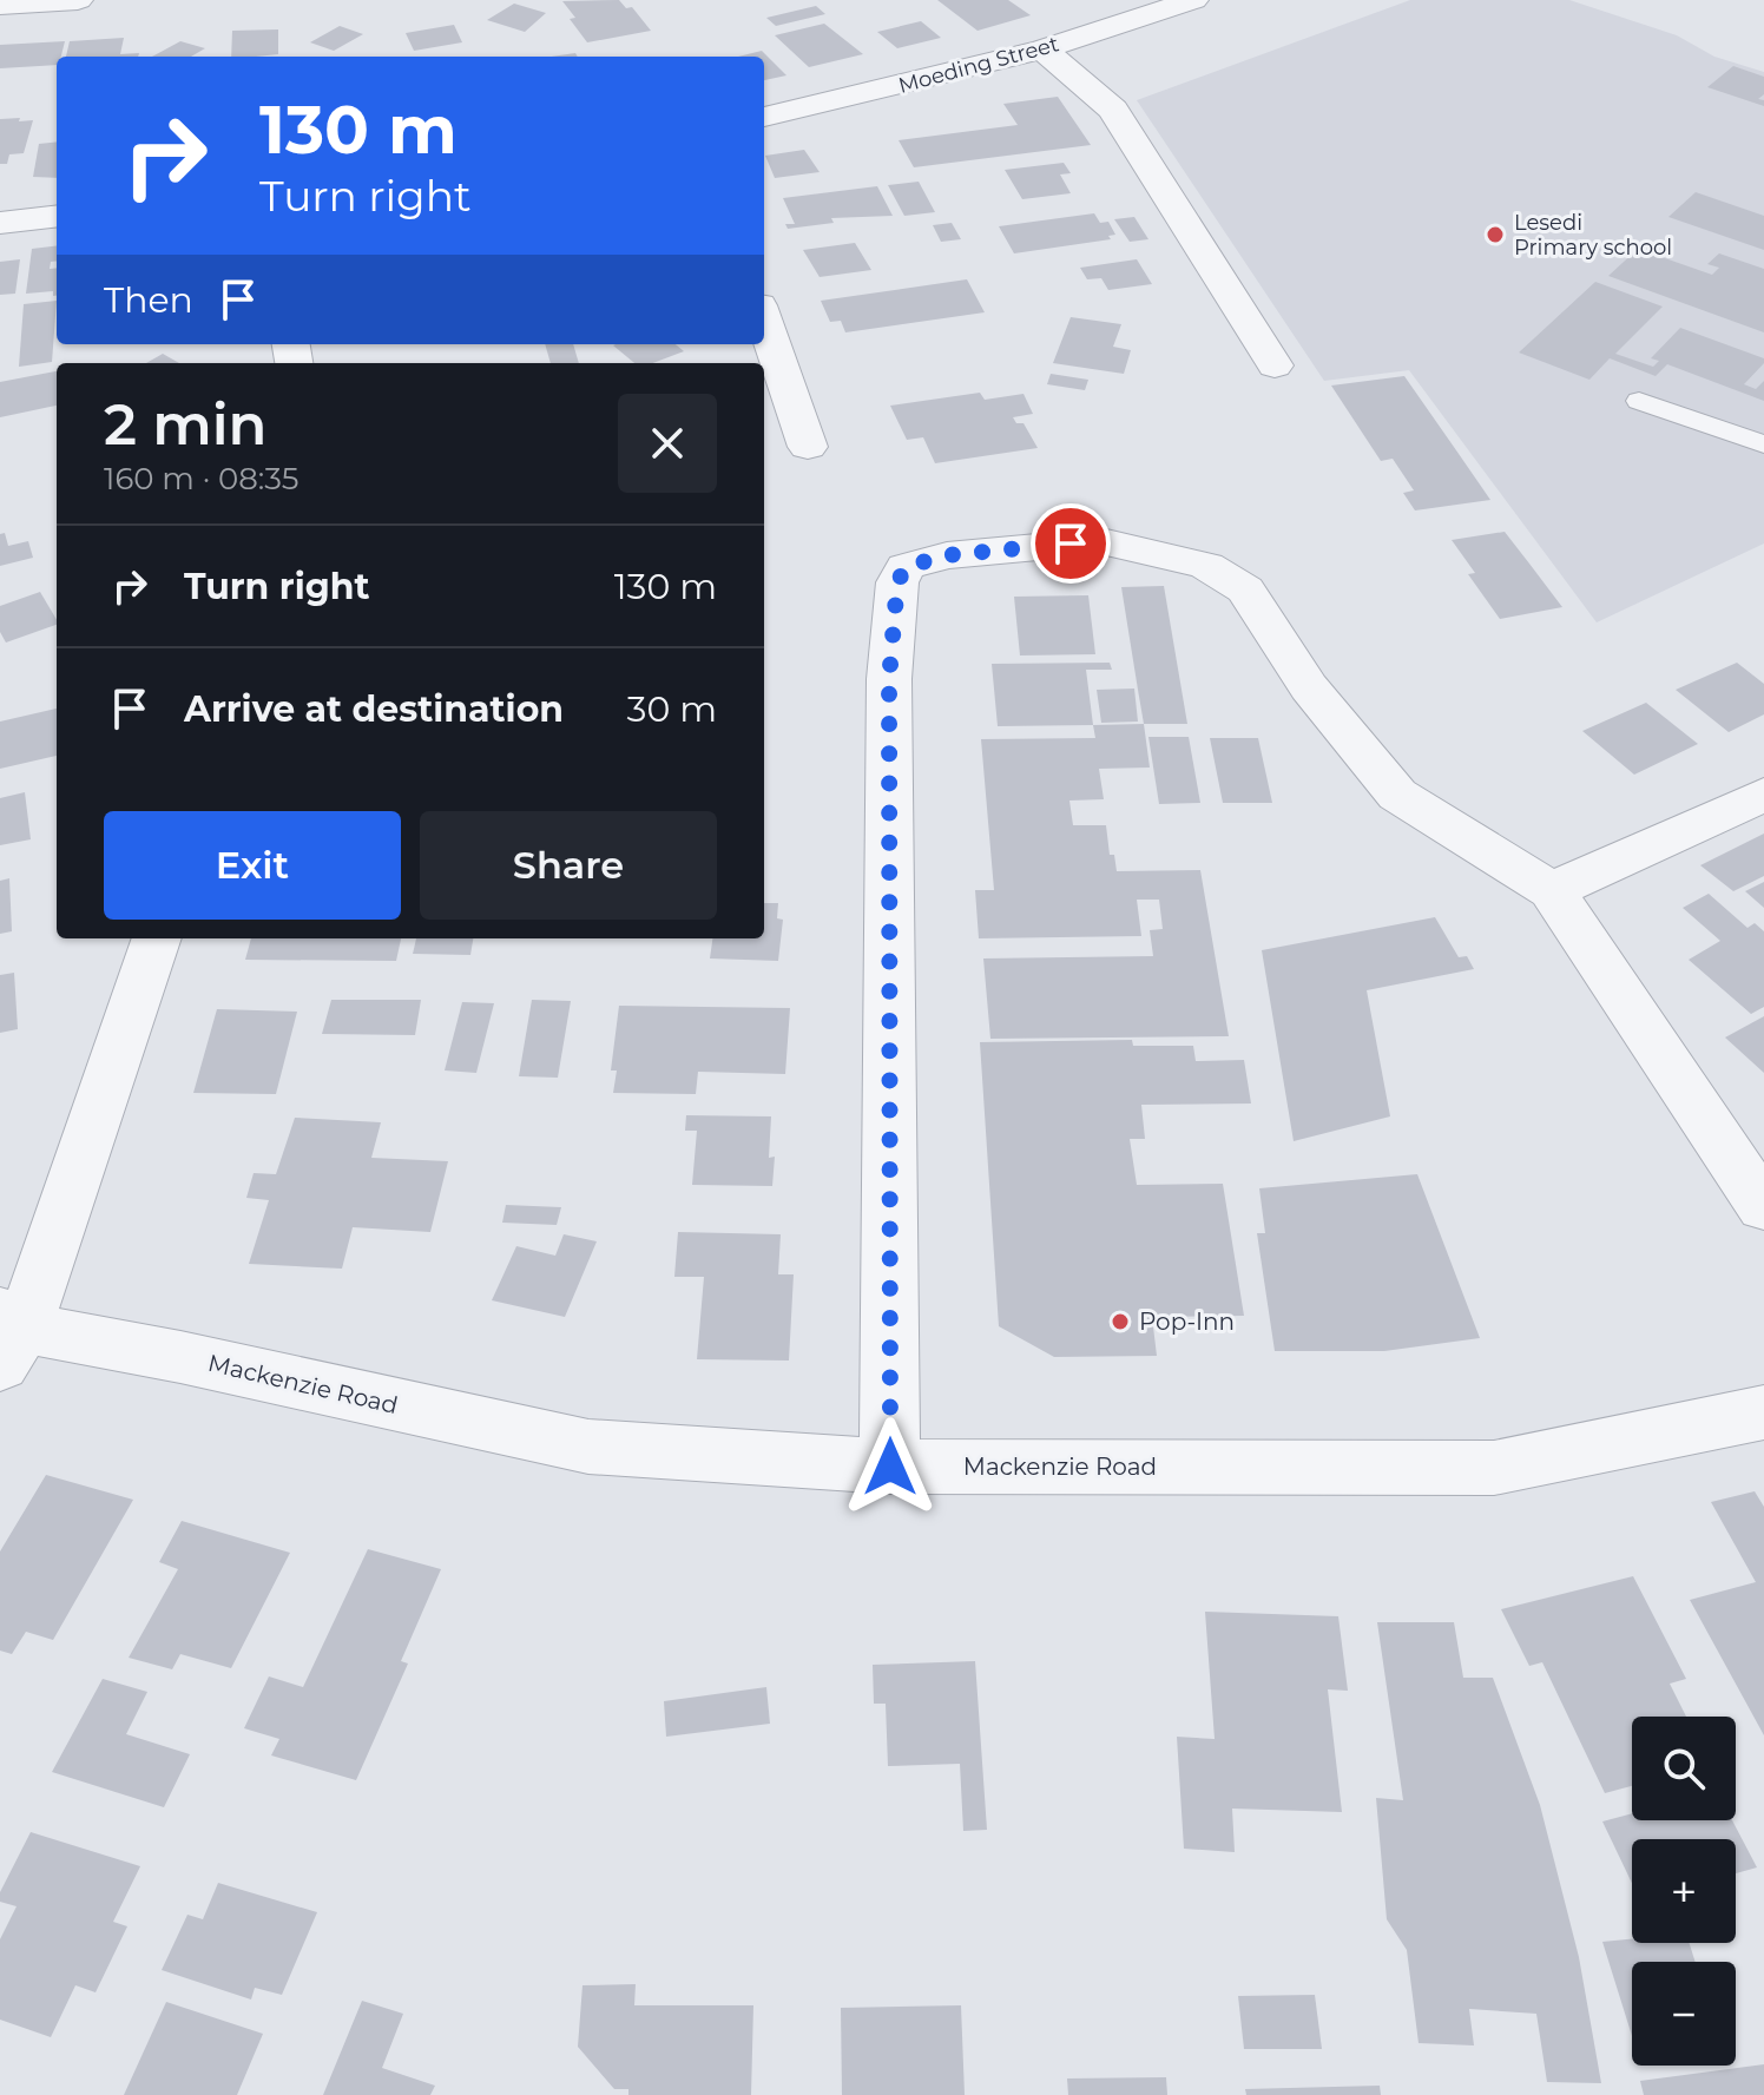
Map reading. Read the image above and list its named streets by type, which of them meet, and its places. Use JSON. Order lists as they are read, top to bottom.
{
  "streets": {
    "street": ["Moeding Street", "Mackenzie Road"]
  },
  "places": ["Lesedi Primary school", "Pop-Inn"],
  "page": {
    "turn": ["130 m", "Turn right"],
    "then": "Then",
    "heading": ["2 min", "160 m · 08:35"],
    "list": [
      {
        "name": "Turn right",
        "value": "130 m"
      },
      {
        "name": "Arrive at destination",
        "value": "30 m"
      }
    ],
    "buttons": ["Exit", "Share"],
    "map_buttons": ["+", "−"]
  }
}
